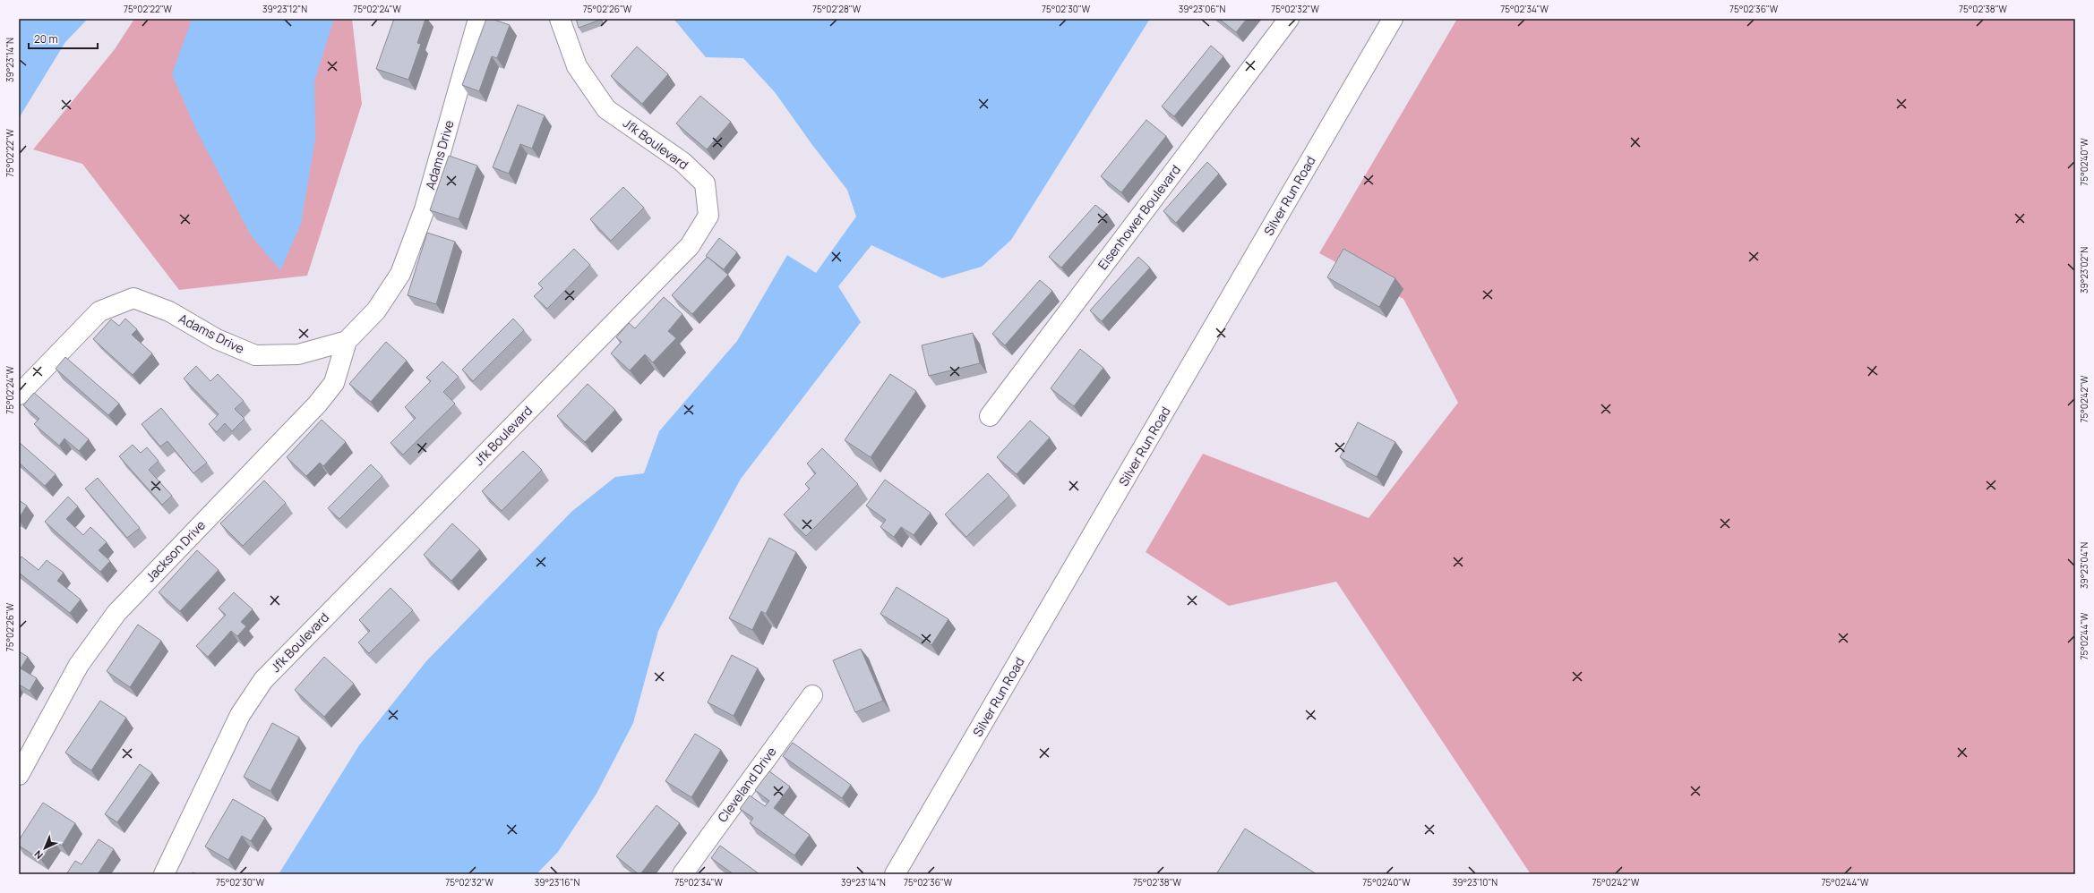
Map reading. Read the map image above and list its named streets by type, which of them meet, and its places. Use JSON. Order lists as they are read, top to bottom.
{
  "streets": {
    "street": [
      "Jfk Boulevard",
      "Adams Drive",
      "Silver Run Road",
      "Eisenhower Boulevard",
      "Jackson Drive",
      "Cleveland Drive"
    ]
  },
  "crossings": [
    ["Adams Drive", "Jackson Drive"]
  ],
  "scale_bar": "20 m",
  "north": "bottom left",
  "coordinates": [
    "75°02'22\"W",
    "39°23'12\"N",
    "75°02'24\"W",
    "75°02'26\"W",
    "75°02'28\"W",
    "75°02'30\"W",
    "39°23'06\"N",
    "75°02'32\"W",
    "75°02'34\"W",
    "75°02'36\"W",
    "75°02'38\"W",
    "39°23'14\"N",
    "75°02'40\"W",
    "39°23'02\"N",
    "75°02'42\"W",
    "39°23'04\"N",
    "75°02'44\"W",
    "39°23'16\"N",
    "39°23'10\"N"
  ]
}
